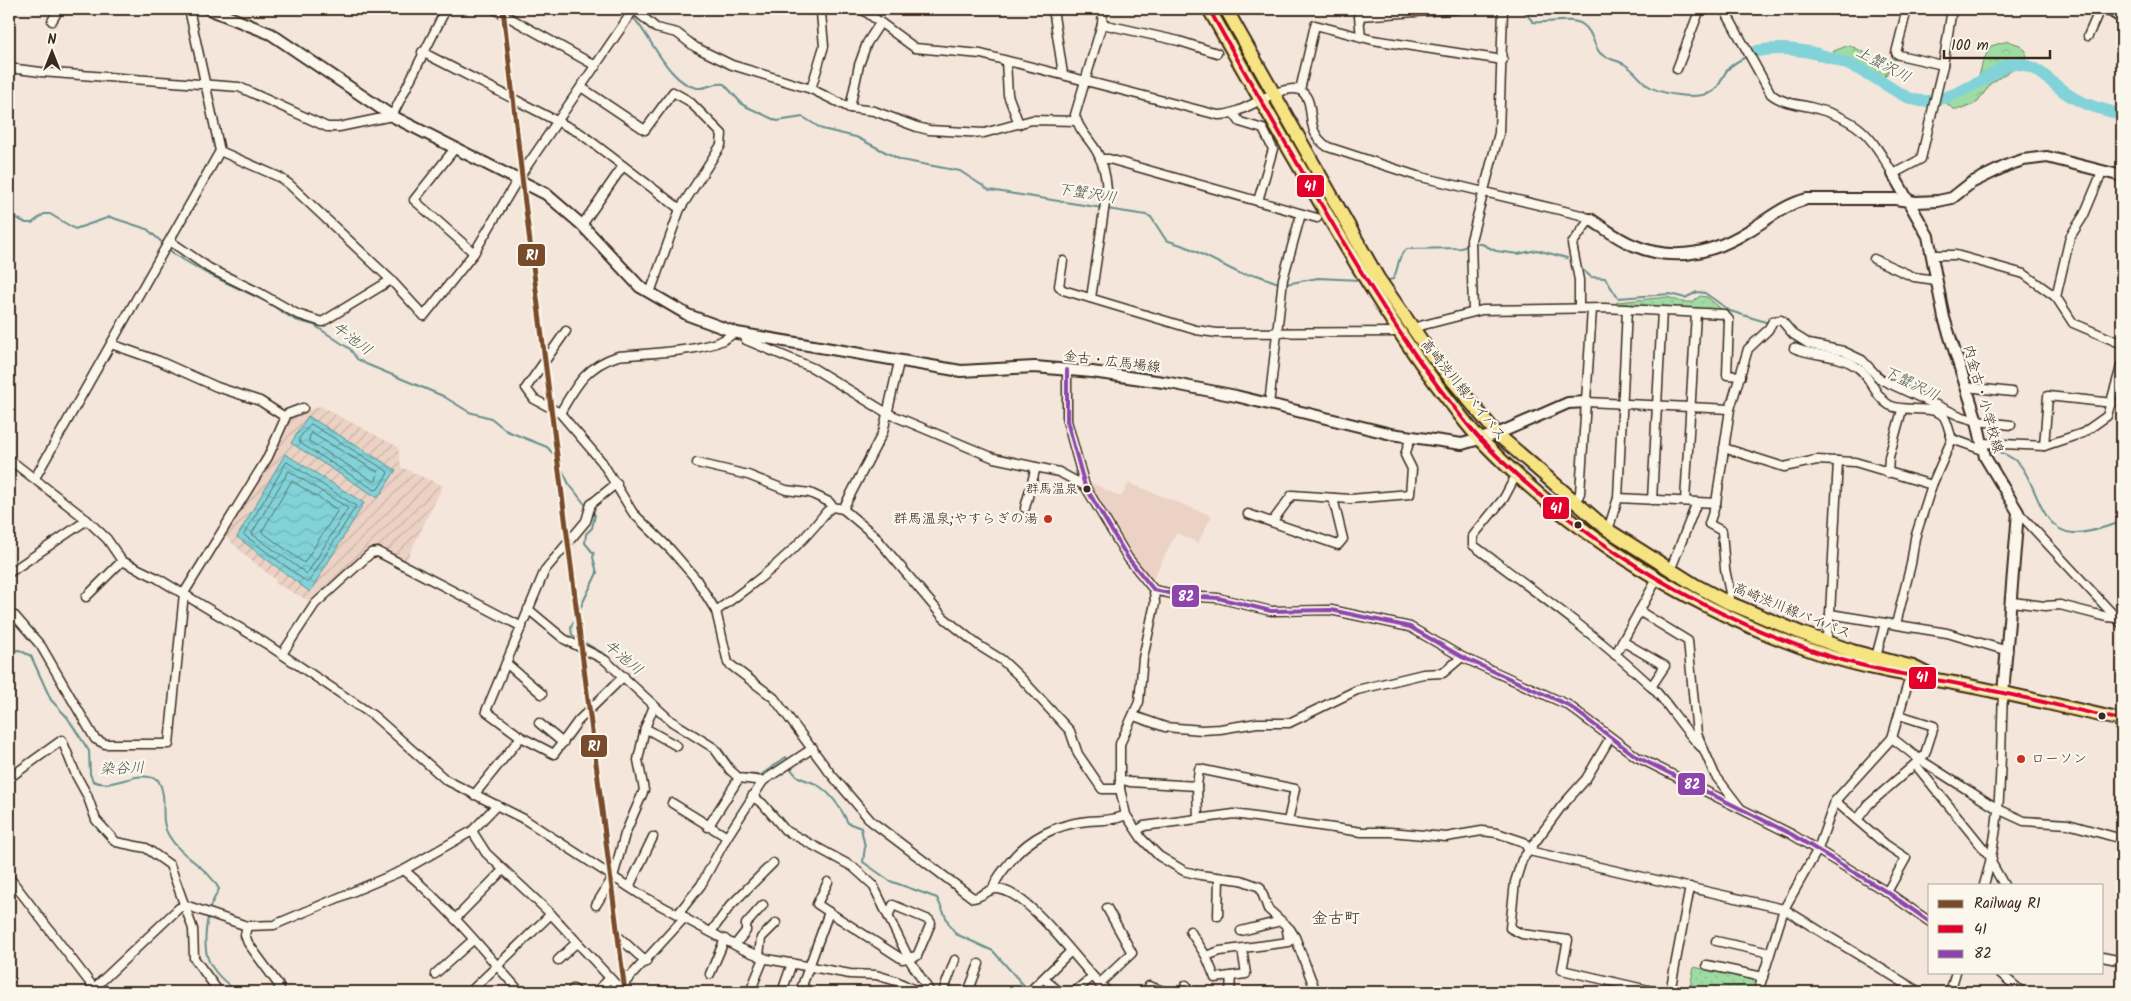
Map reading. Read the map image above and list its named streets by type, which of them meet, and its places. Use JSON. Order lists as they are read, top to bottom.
{
  "streets": {
    "main road": ["高崎渋川線バイパス"],
    "street": ["金古・広馬場線", "内金古・小学校線"]
  },
  "crossings": [
    ["金古・広馬場線", "高崎渋川線バイパス"]
  ],
  "districts": ["金古町"],
  "water": [
    "上蟹沢川",
    "下蟹沢川",
    "牛池川",
    "染谷川"
  ],
  "places": ["群馬温泉", "群馬温泉;やすらぎの湯", "ローソン"],
  "lines": ["rail line R1", "transit line 41", "transit line 82"],
  "legend": ["Railway R1", "41", "82"],
  "scale_bar": "100 m",
  "north": "top"
}
